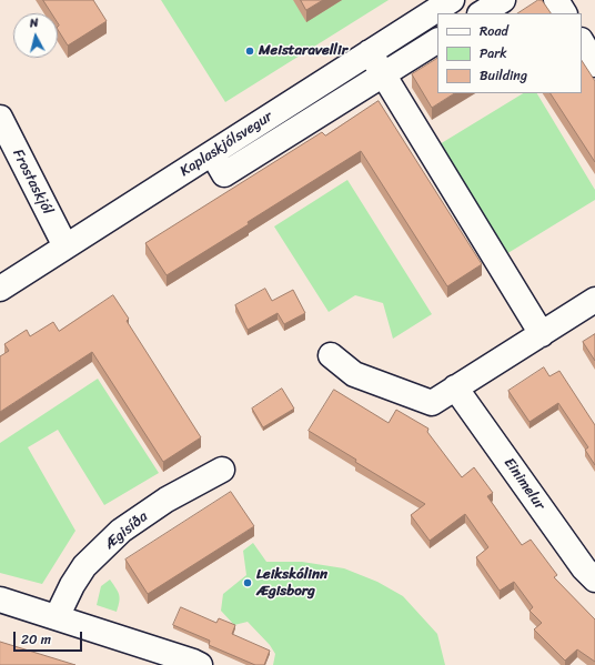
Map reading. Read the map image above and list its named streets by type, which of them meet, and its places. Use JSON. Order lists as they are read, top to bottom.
{
  "streets": {
    "street": [
      "Kaplaskjólsvegur",
      "Frostaskjól",
      "Einimelur",
      "Ægisíða"
    ]
  },
  "crossings": [
    ["Kaplaskjólsvegur", "Frostaskjól"]
  ],
  "places": ["Meistaravellir", "Leikskólinn Ægisborg"],
  "legend": ["Road", "Park", "Building"],
  "scale_bar": "20 m",
  "north": "top"
}
